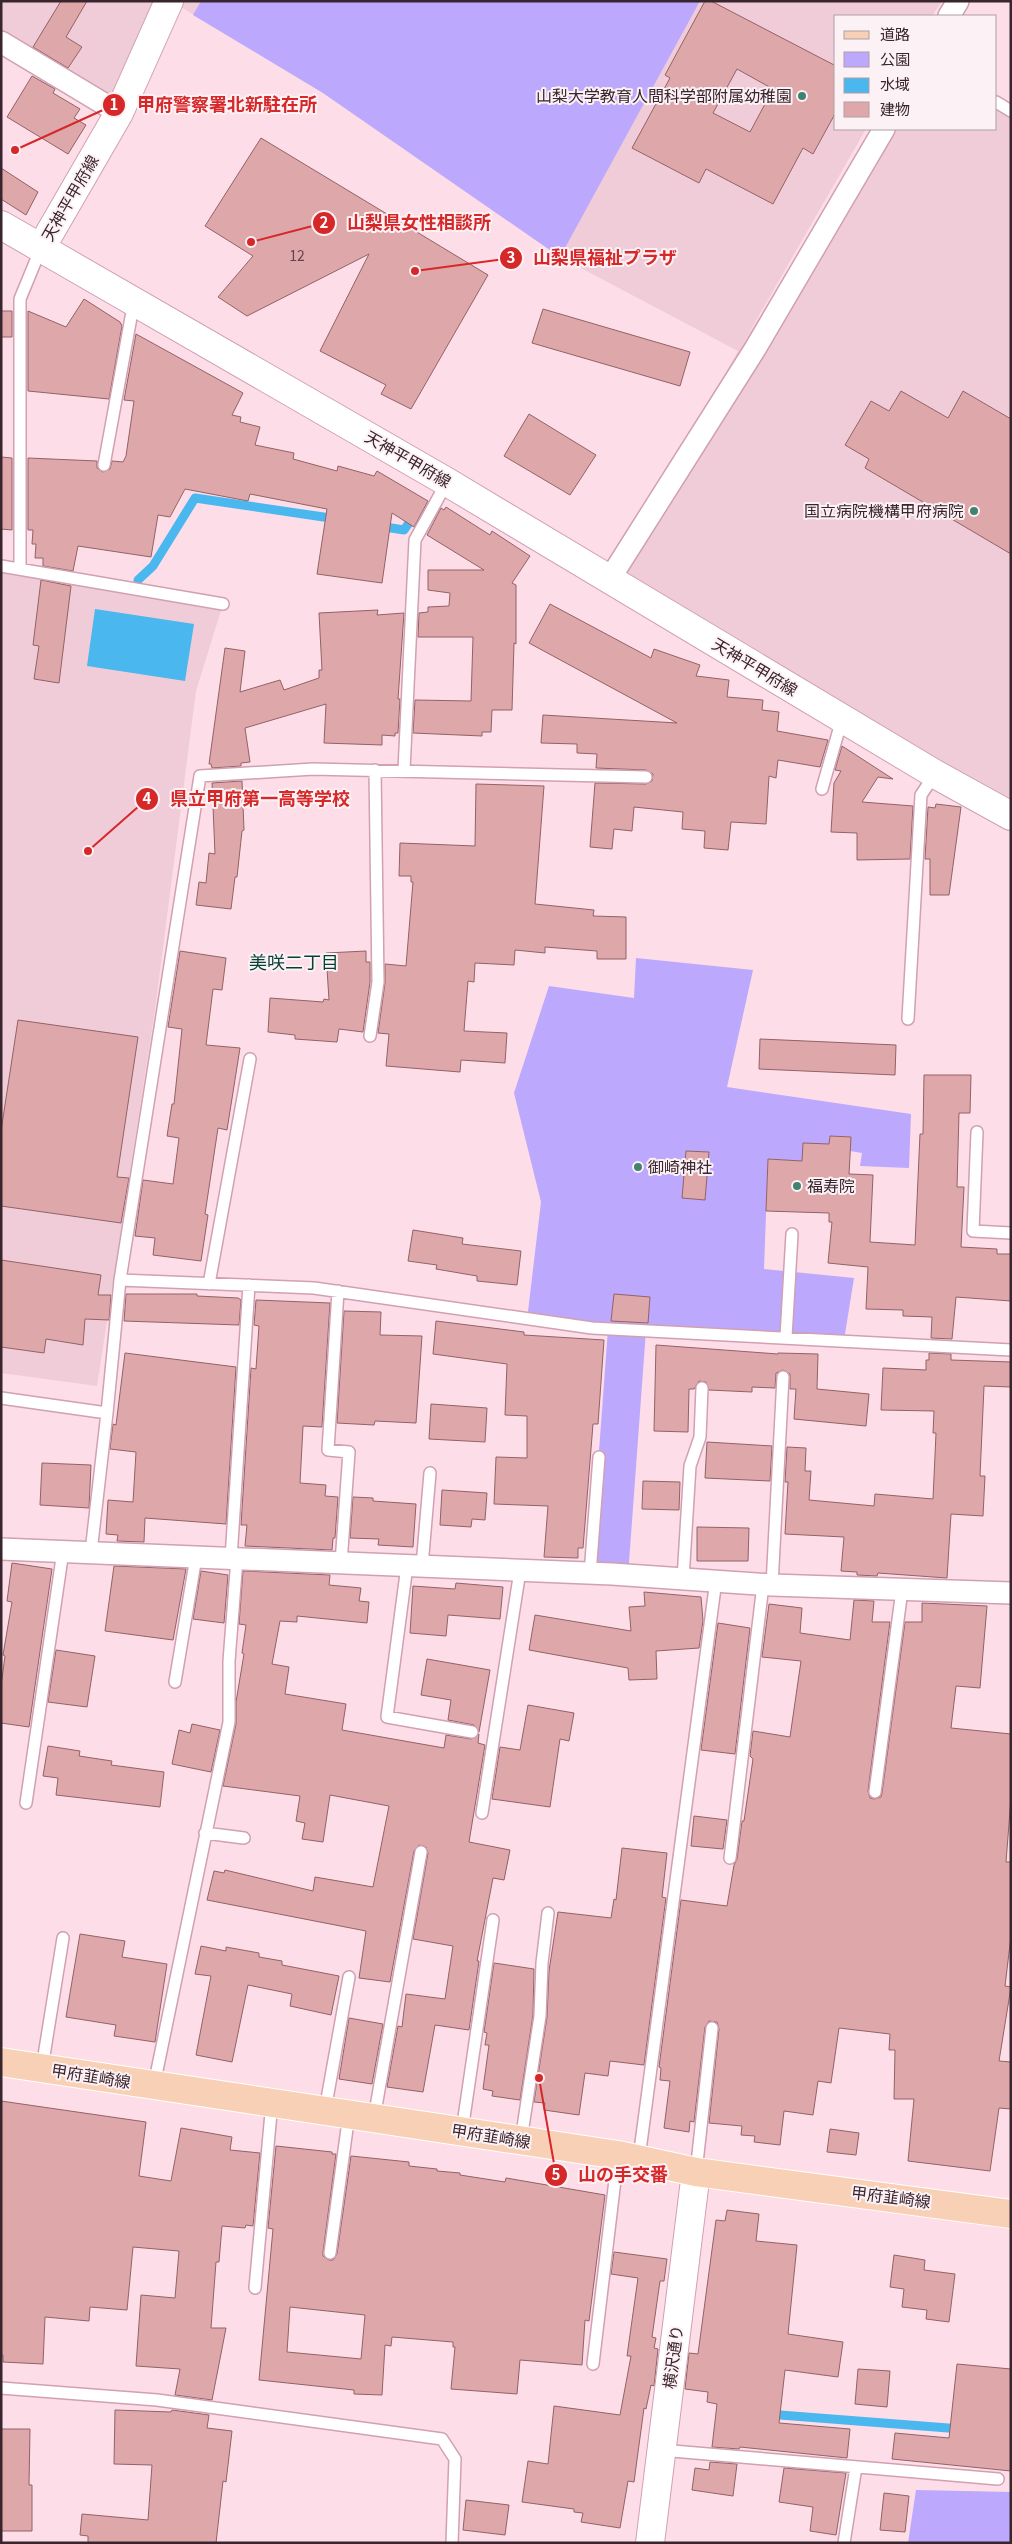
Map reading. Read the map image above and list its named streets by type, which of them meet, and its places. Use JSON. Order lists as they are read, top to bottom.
{
  "streets": {
    "main road": ["天神平甲府線", "甲府韮崎線", "横沢通り"]
  },
  "crossings": [
    ["甲府韮崎線", "横沢通り"]
  ],
  "districts": ["美咲二丁目"],
  "places": [
    "山梨大学教育人間科学部附属幼稚園",
    "甲府警察署北新駐在所",
    "山梨県女性相談所",
    "山梨県福祉プラザ",
    "国立病院機構甲府病院",
    "県立甲府第一高等学校",
    "御崎神社",
    "福寿院",
    "山の手交番"
  ],
  "house_numbers": ["12"],
  "legend": [
    "道路",
    "公園",
    "水域",
    "建物"
  ]
}
